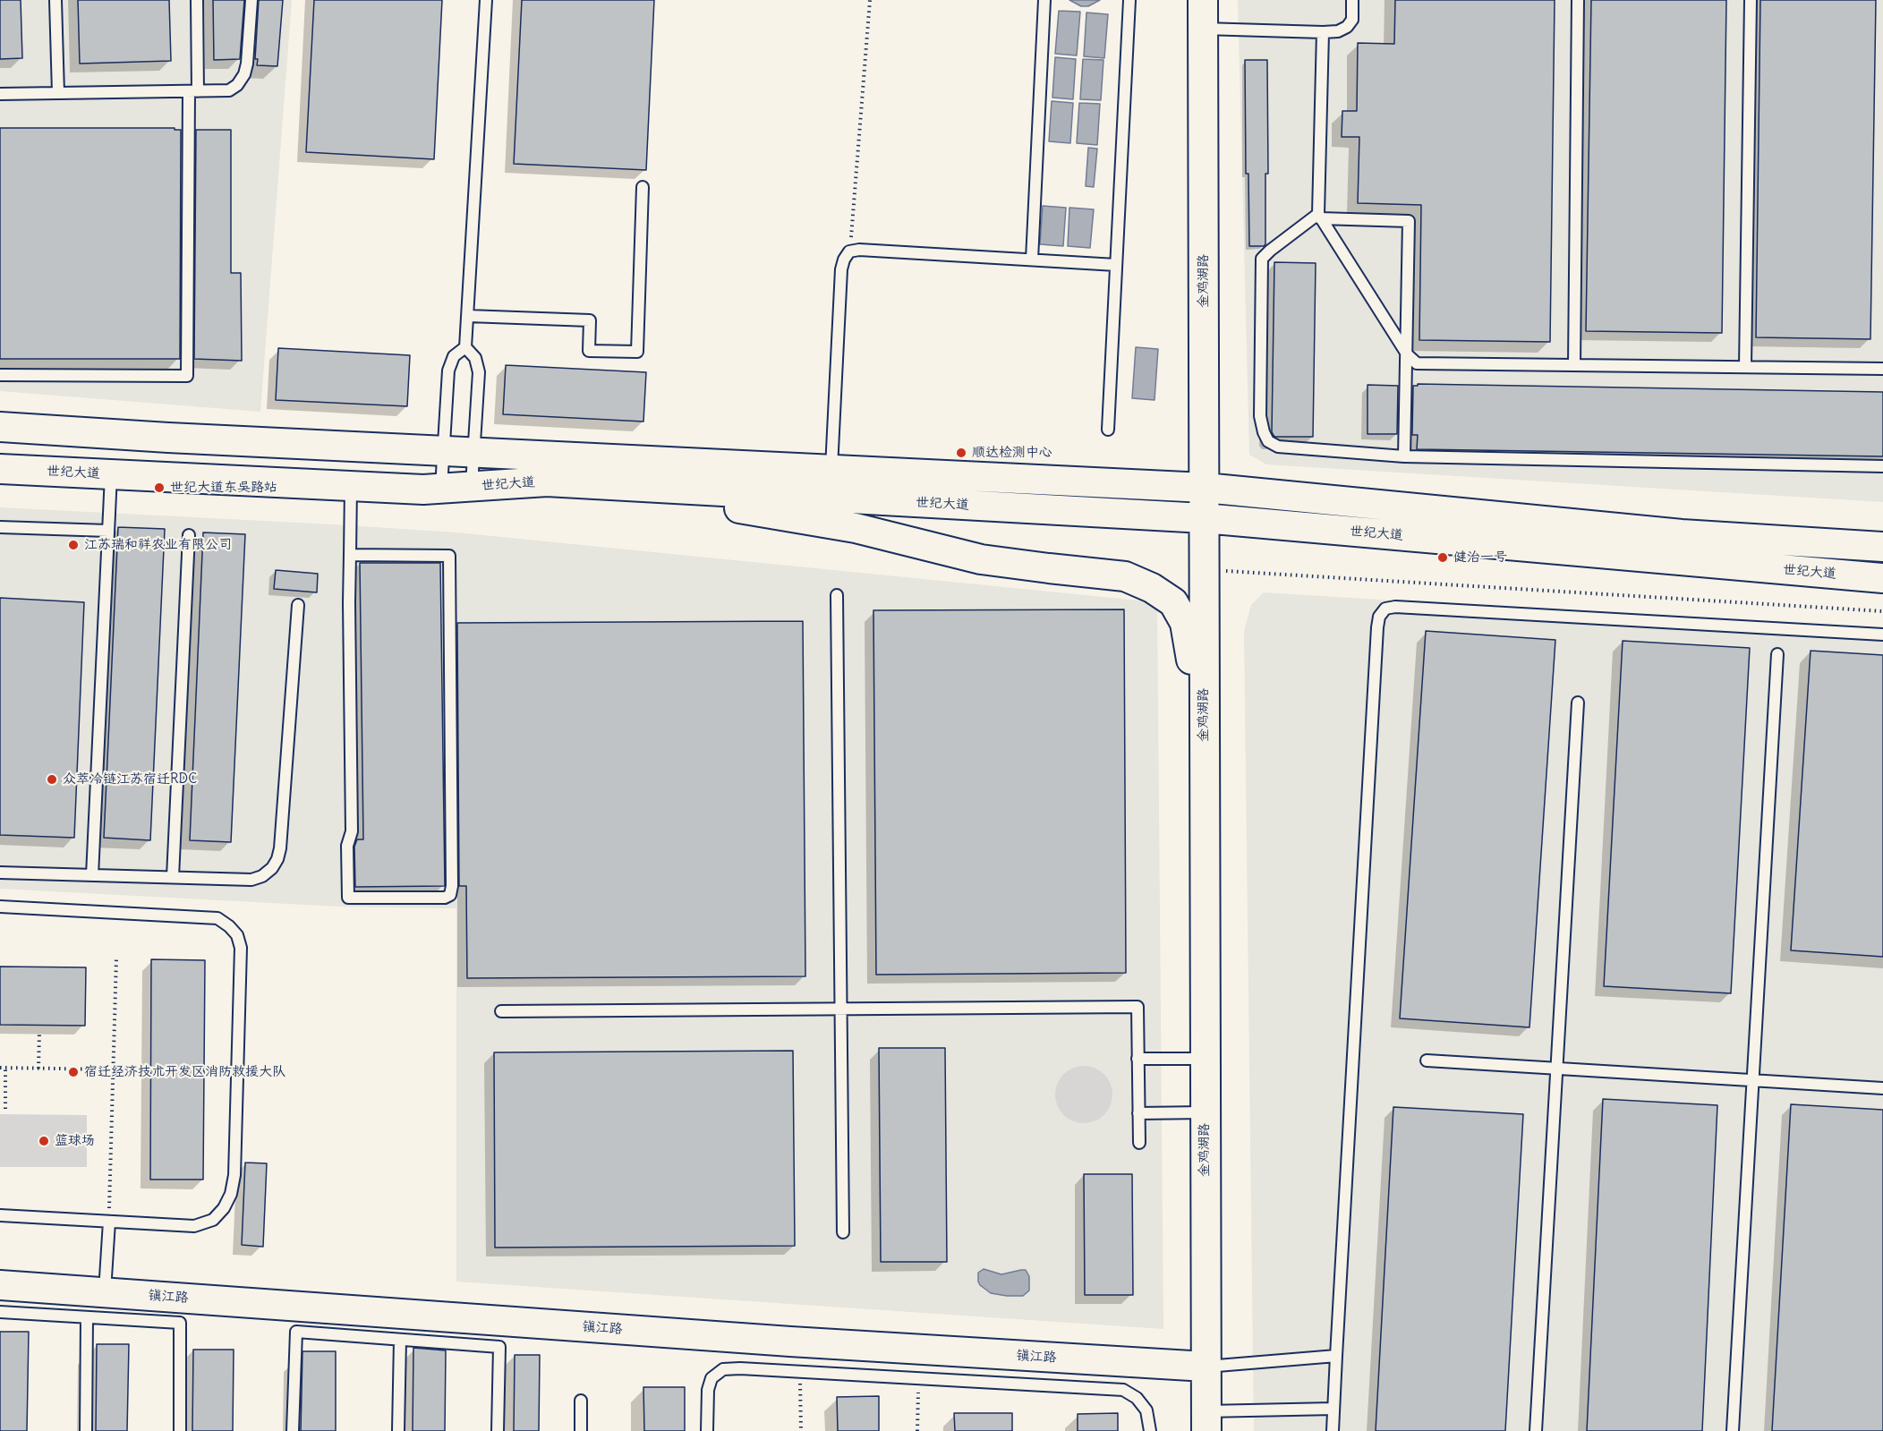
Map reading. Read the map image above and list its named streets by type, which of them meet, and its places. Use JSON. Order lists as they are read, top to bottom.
{
  "streets": {
    "street": ["金鸡湖路", "世纪大道", "镇江路"]
  },
  "crossings": [
    ["金鸡湖路", "世纪大道"],
    ["金鸡湖路", "镇江路"]
  ],
  "places": [
    "顺达检测中心",
    "世纪大道东吴路站",
    "江苏瑞和祥农业有限公司",
    "健治一号",
    "众萃冷链江苏宿迁RDC",
    "宿迁经济技术开发区消防救援大队",
    "篮球场"
  ]
}
